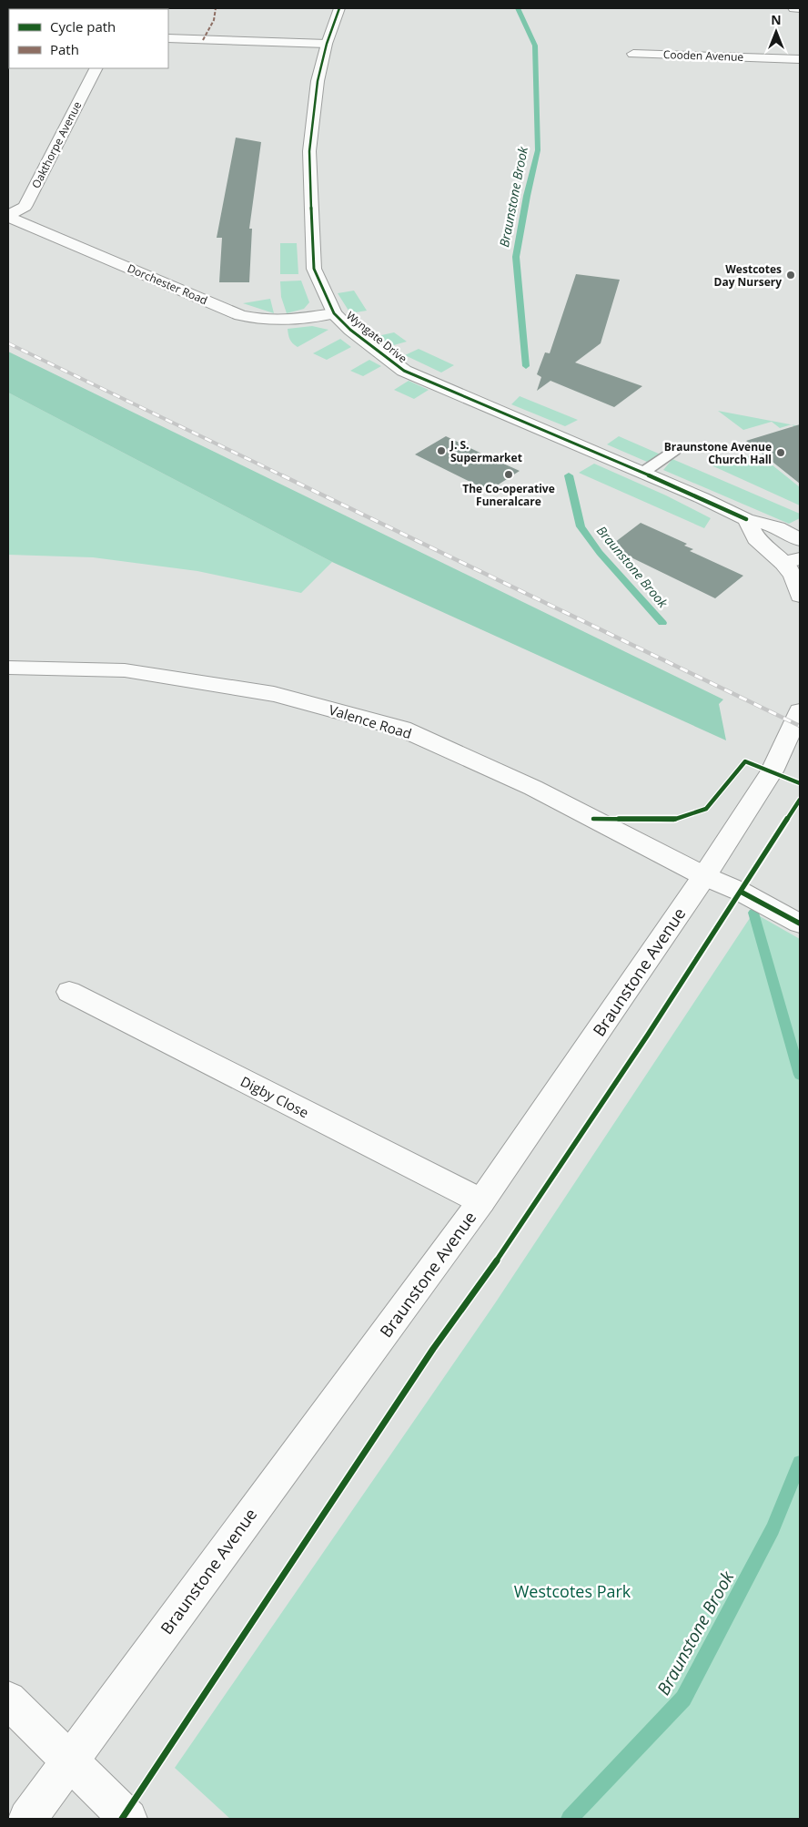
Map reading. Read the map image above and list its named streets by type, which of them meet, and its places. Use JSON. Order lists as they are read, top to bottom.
{
  "streets": {
    "street": [
      "Cooden Avenue",
      "Oakthorpe Avenue",
      "Dorchester Road",
      "Wyngate Drive",
      "Valence Road",
      "Braunstone Avenue",
      "Digby Close"
    ]
  },
  "crossings": [
    ["Oakthorpe Avenue", "Dorchester Road"],
    ["Dorchester Road", "Wyngate Drive"],
    ["Valence Road", "Braunstone Avenue"],
    ["Braunstone Avenue", "Digby Close"]
  ],
  "water": ["Braunstone Brook"],
  "parks": ["Westcotes Park"],
  "places": [
    "Westcotes Day Nursery",
    "J. S. Supermarket",
    "Braunstone Avenue Church Hall",
    "The Co-operative Funeralcare"
  ],
  "legend": ["Cycle path", "Path"],
  "north": "top"
}
